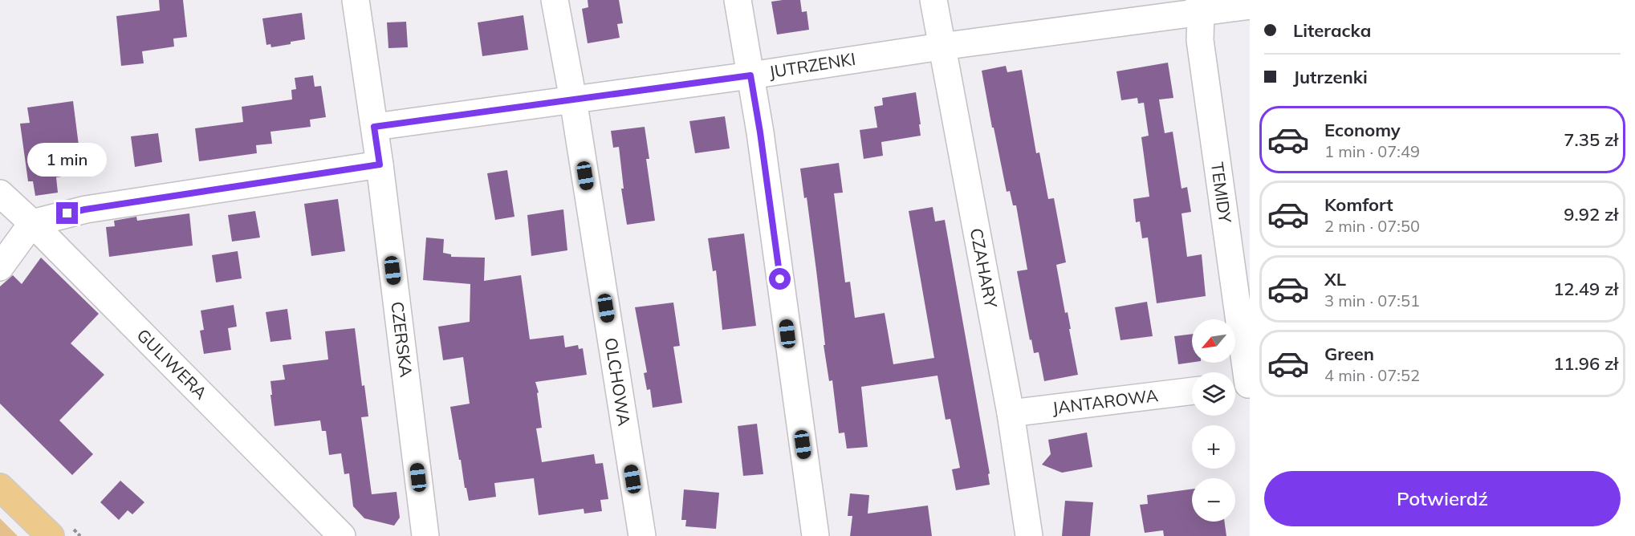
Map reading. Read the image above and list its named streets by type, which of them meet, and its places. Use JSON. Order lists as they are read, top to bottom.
{
  "streets": {
    "street": [
      "JUTRZENKI",
      "TEMIDY",
      "CZAHARY",
      "CZERSKA",
      "GULIWERA",
      "OLCHOWA",
      "JANTAROWA"
    ]
  },
  "crossings": [
    ["JUTRZENKI", "TEMIDY"],
    ["JUTRZENKI", "CZAHARY"],
    ["JUTRZENKI", "CZERSKA"],
    ["JUTRZENKI", "OLCHOWA"],
    ["CZAHARY", "JANTAROWA"]
  ],
  "north": "bottom left",
  "page": {
    "banner": ["Literacka", "Jutrzenki"],
    "list": [
      {
        "name": "Economy",
        "note": "1 min · 07:49",
        "value": "7.35 zł"
      },
      {
        "name": "Komfort",
        "note": "2 min · 07:50",
        "value": "9.92 zł"
      },
      {
        "name": "XL",
        "note": "3 min · 07:51",
        "value": "12.49 zł"
      },
      {
        "name": "Green",
        "note": "4 min · 07:52",
        "value": "11.96 zł"
      }
    ],
    "bubble": "1 min",
    "map_buttons": ["+", "−"],
    "buttons": "Potwierdź"
  }
}
